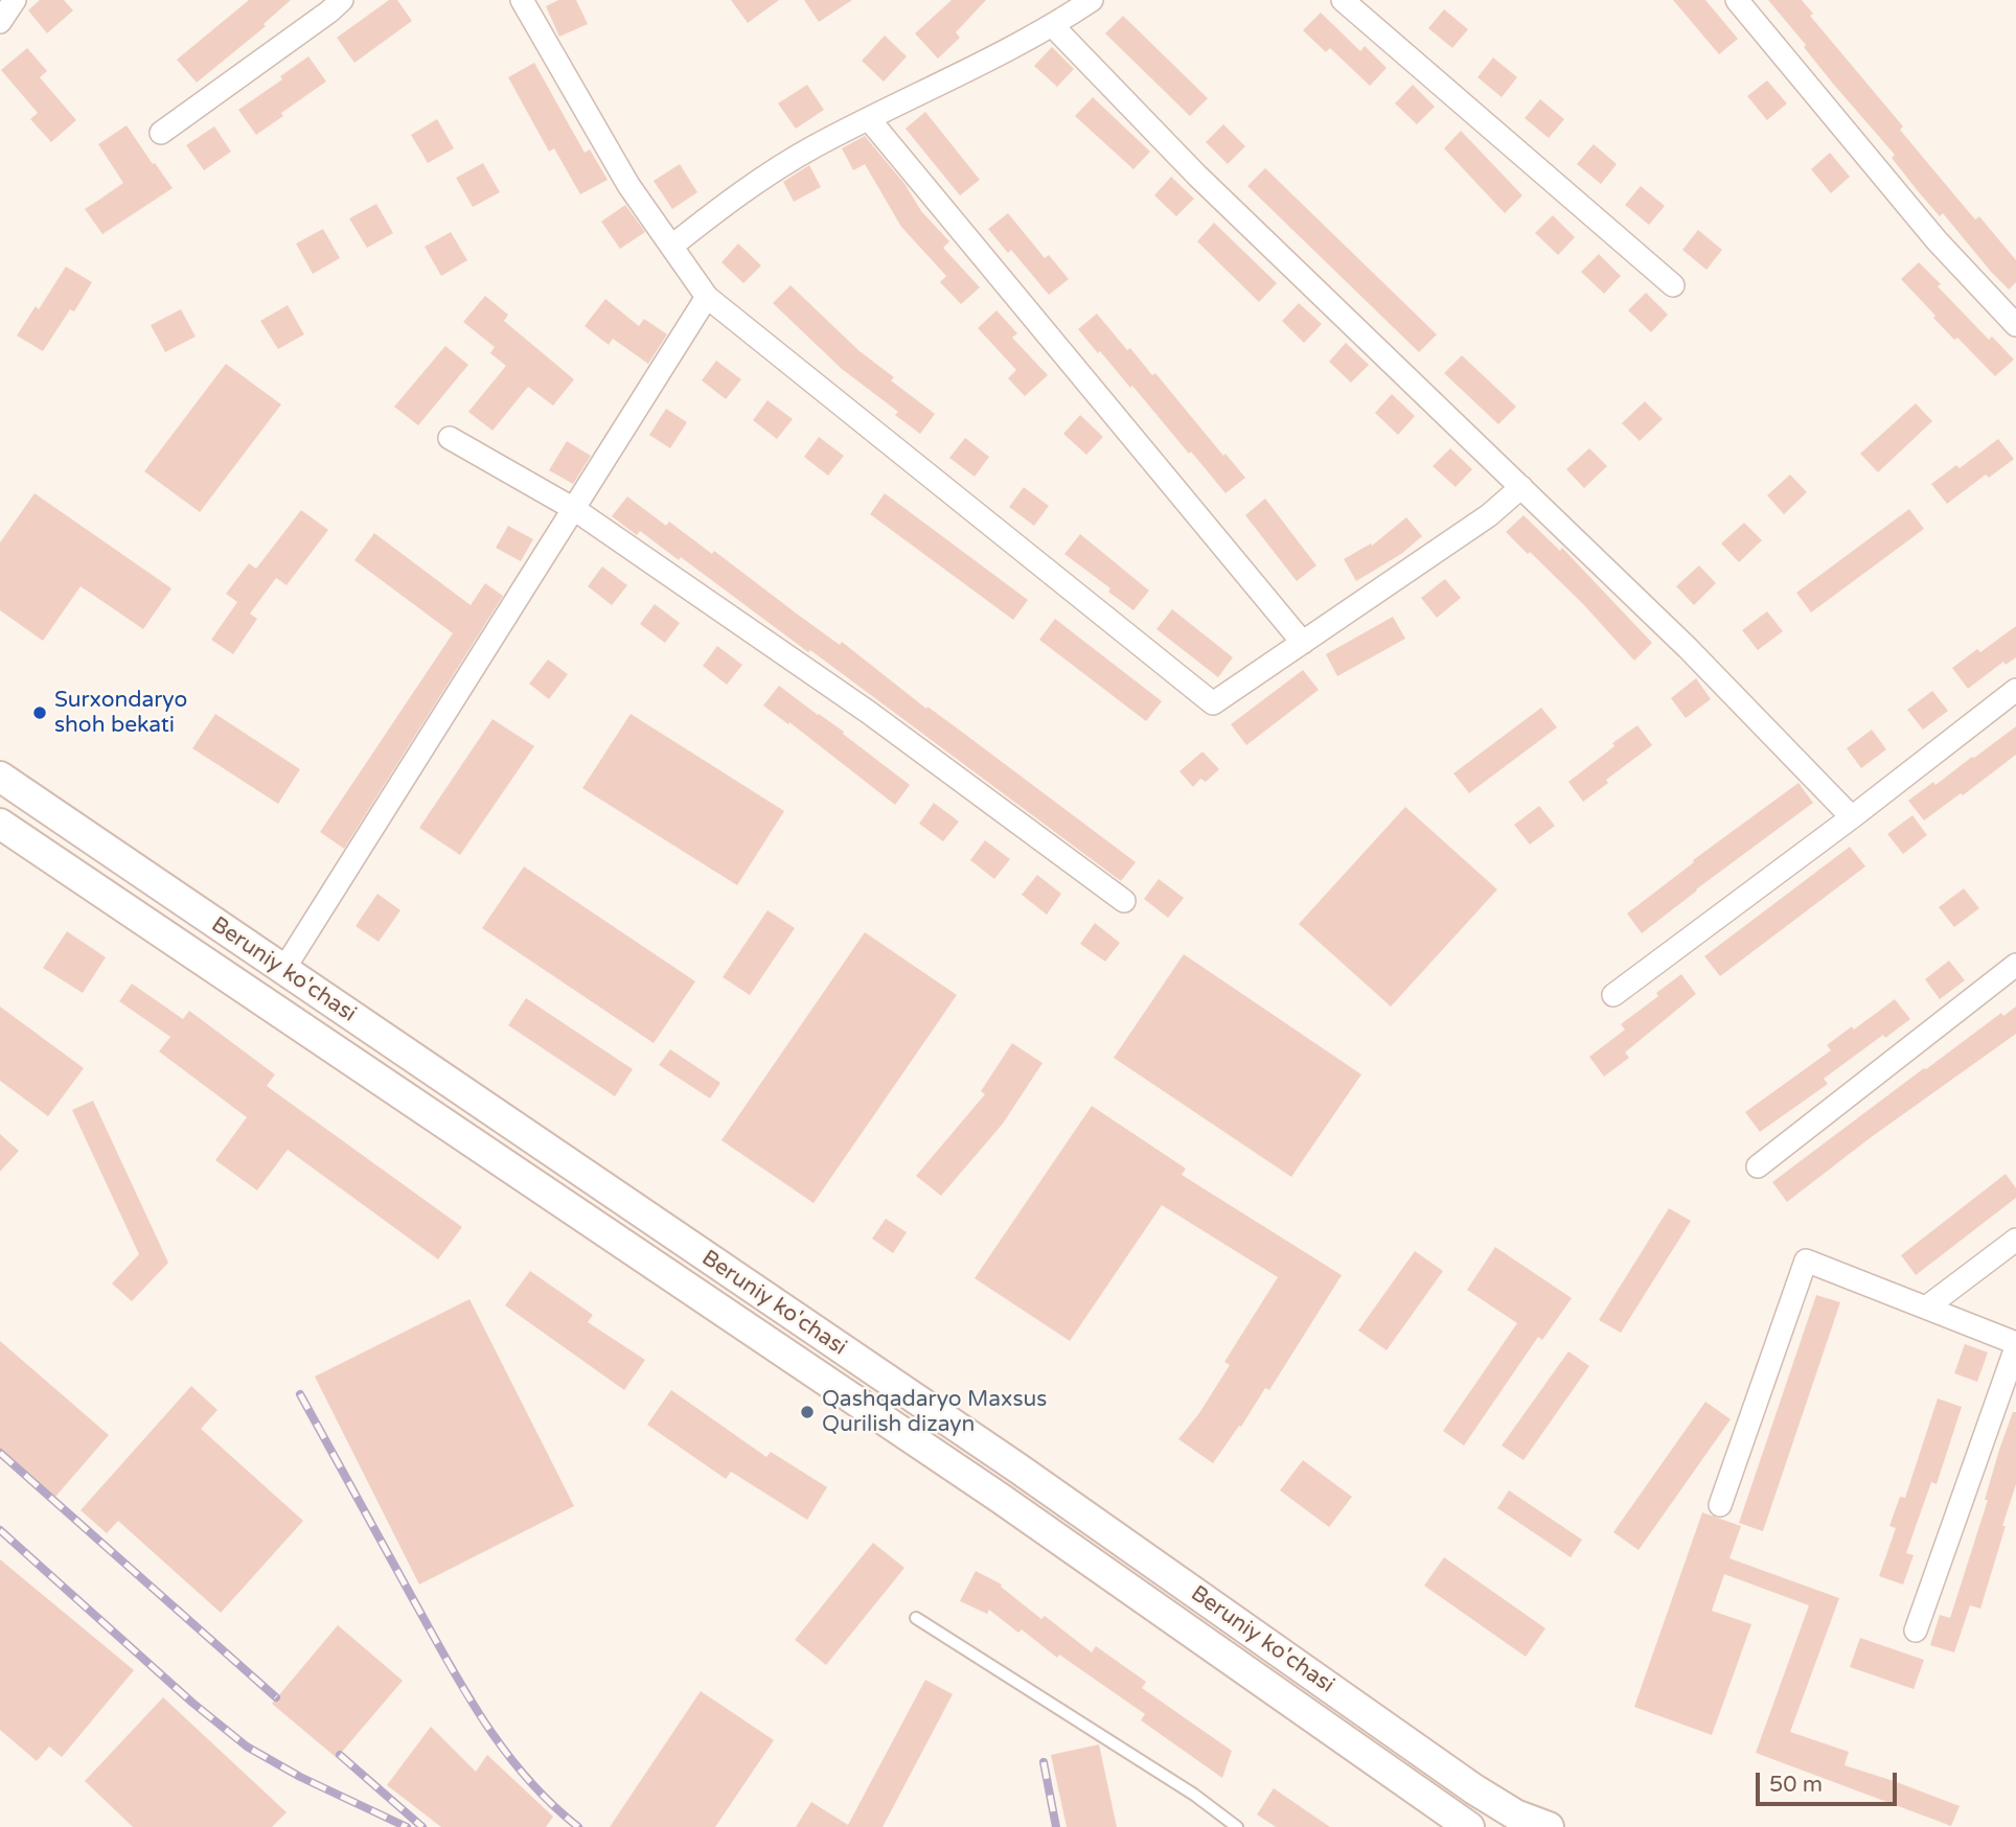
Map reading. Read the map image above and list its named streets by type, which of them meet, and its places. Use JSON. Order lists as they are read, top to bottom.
{
  "streets": {
    "main road": ["Beruniy ko'chasi"]
  },
  "places": ["Surxondaryo shoh bekati", "Qashqadaryo Maxsus Qurilish dizayn"],
  "scale_bar": "50 m"
}
